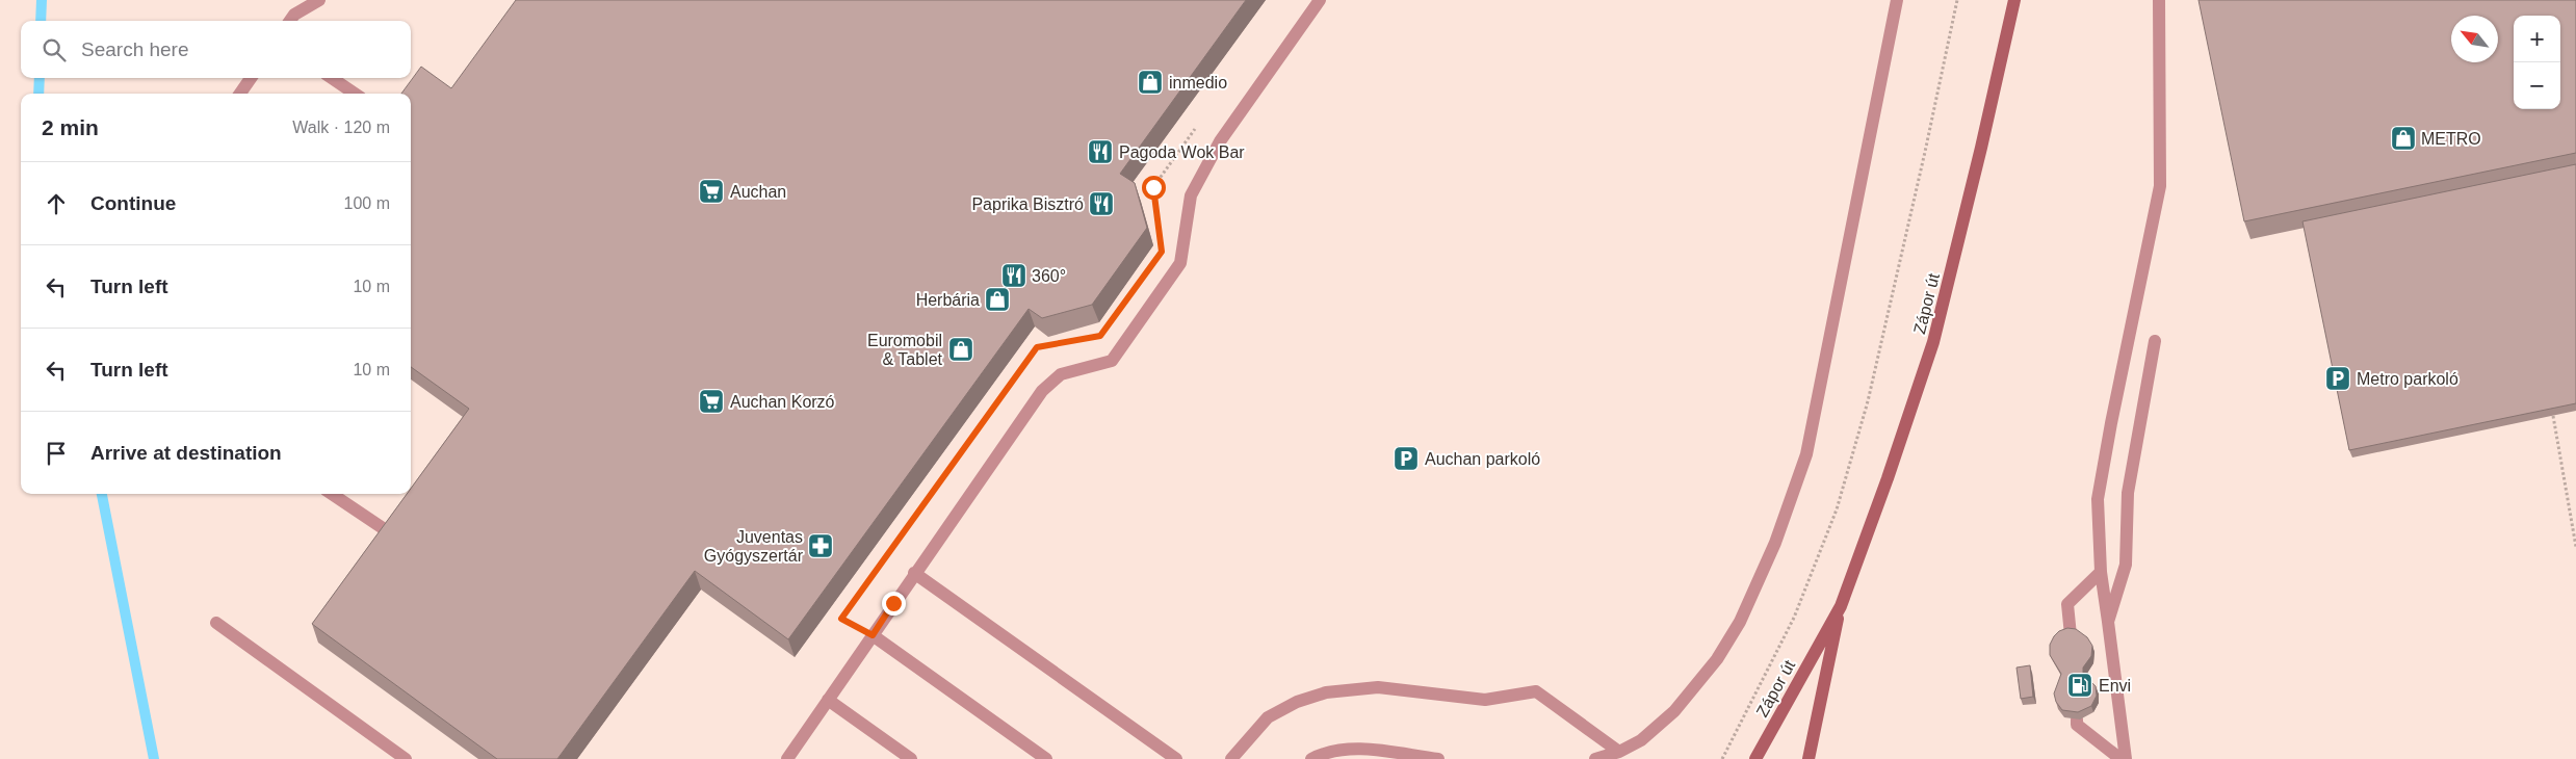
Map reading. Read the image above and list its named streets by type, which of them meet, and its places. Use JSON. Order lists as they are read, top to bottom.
{
  "streets": {
    "street": ["Zápor út"]
  },
  "places": {
    "shop": [
      "inmedio",
      "METRO",
      "Herbária",
      "Euromobil & Tablet"
    ],
    "restaurant": ["Pagoda Wok Bar", "Paprika Bisztró", "360°"],
    "supermarket": ["Auchan", "Auchan Korzó"],
    "parking": ["Metro parkoló", "Auchan parkoló"],
    "pharmacy": ["Juventas Gyógyszertár"],
    "fuel station": ["Envi"]
  },
  "north": "top left",
  "page": {
    "map_buttons": ["+", "−"],
    "search": "Search here",
    "heading": ["2 min", "Walk · 120 m"],
    "list": [
      ["Continue", "100 m"],
      ["Turn left", "10 m"],
      ["Turn left", "10 m"],
      "Arrive at destination"
    ]
  }
}
